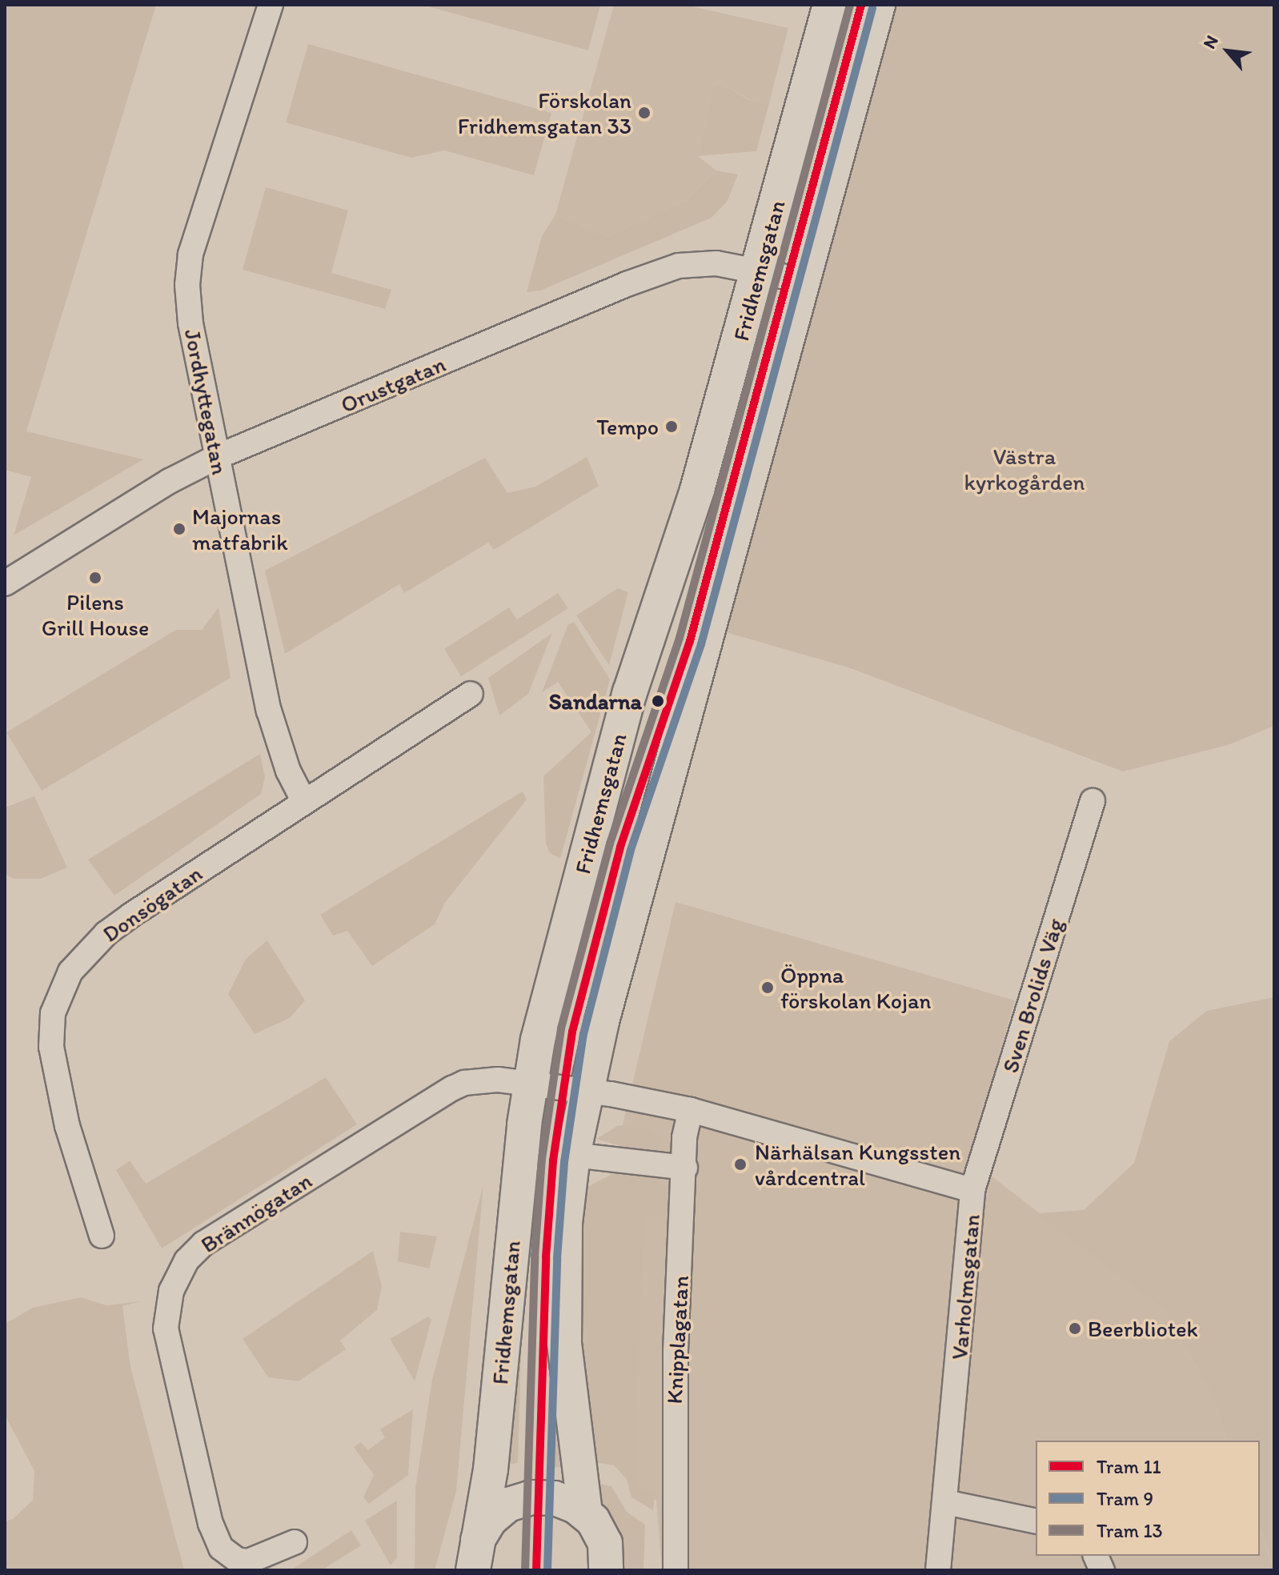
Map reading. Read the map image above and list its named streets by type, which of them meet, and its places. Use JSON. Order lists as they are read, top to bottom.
{
  "streets": {
    "street": [
      "Fridhemsgatan",
      "Orustgatan",
      "Jordhyttegatan",
      "Donsögatan",
      "Sven Brolids Väg",
      "Brännögatan",
      "Varholmsgatan",
      "Knipplagatan"
    ]
  },
  "crossings": [
    ["Fridhemsgatan", "Orustgatan"],
    ["Fridhemsgatan", "Brännögatan"],
    ["Fridhemsgatan", "Varholmsgatan"],
    ["Orustgatan", "Jordhyttegatan"],
    ["Jordhyttegatan", "Donsögatan"],
    ["Sven Brolids Väg", "Varholmsgatan"],
    ["Brännögatan", "Varholmsgatan"],
    ["Varholmsgatan", "Knipplagatan"]
  ],
  "parks": ["Västra kyrkogården"],
  "places": [
    "Förskolan Fridhemsgatan 33",
    "Tempo",
    "Majornas matfabrik",
    "Pilens Grill House",
    "Sandarna",
    "Öppna förskolan Kojan",
    "Närhälsan Kungssten vårdcentral",
    "Beerbliotek"
  ],
  "lines": ["tram line 11", "tram line 13", "tram line 9"],
  "legend": ["Tram 11", "Tram 9", "Tram 13"],
  "north": "top left"
}
